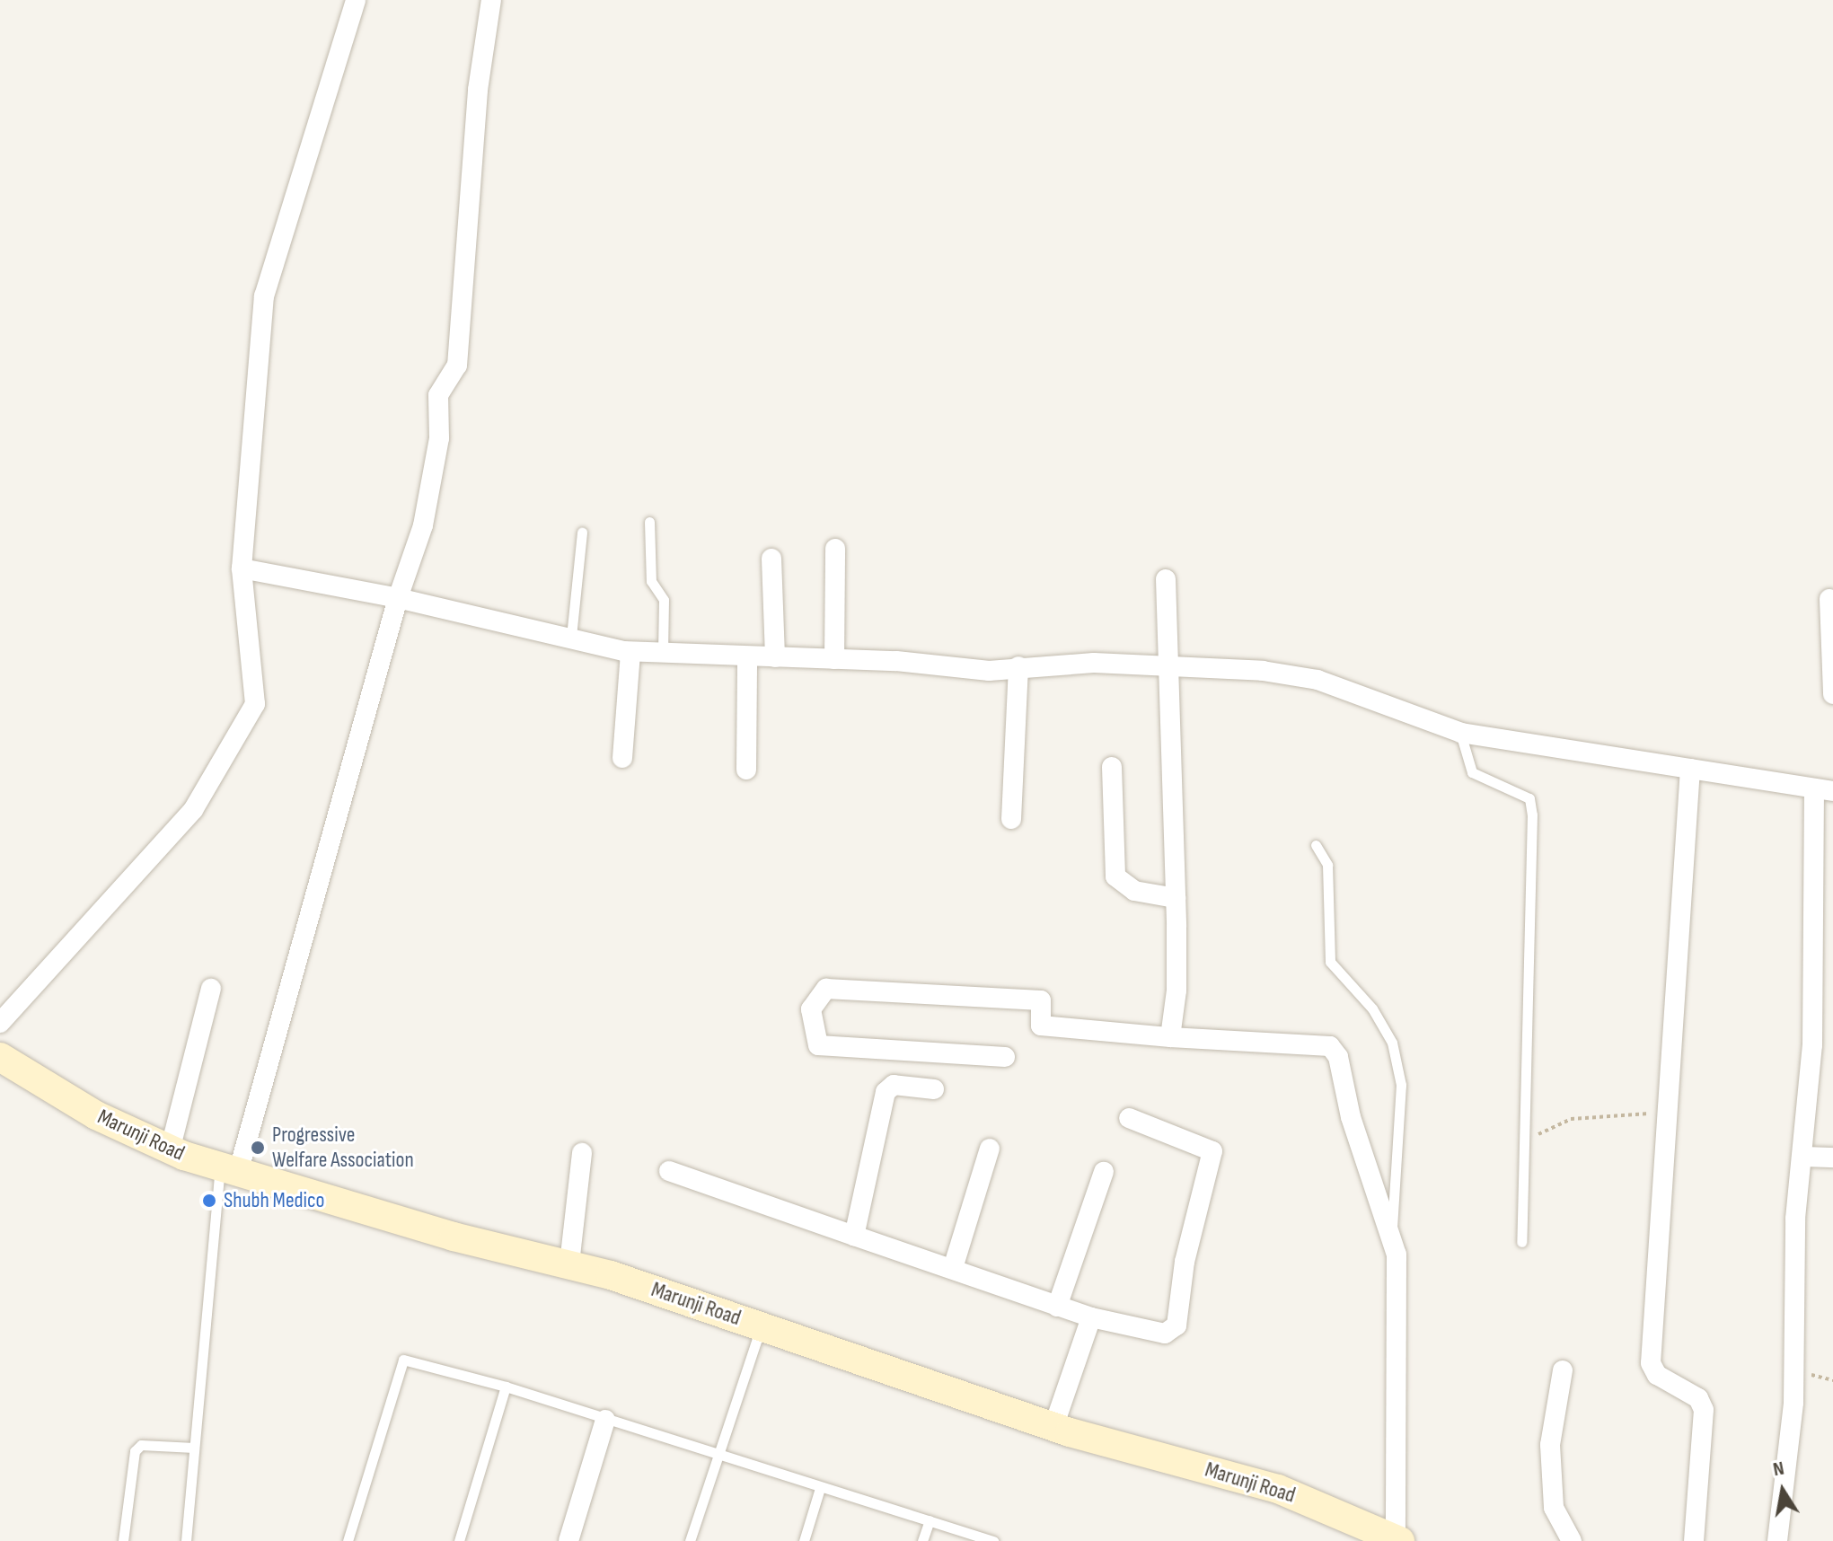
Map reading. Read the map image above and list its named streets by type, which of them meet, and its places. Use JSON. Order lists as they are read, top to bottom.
{
  "streets": {
    "street": ["Marunji Road"]
  },
  "places": ["Progressive Welfare Association", "Shubh Medico"],
  "north": "top"
}
